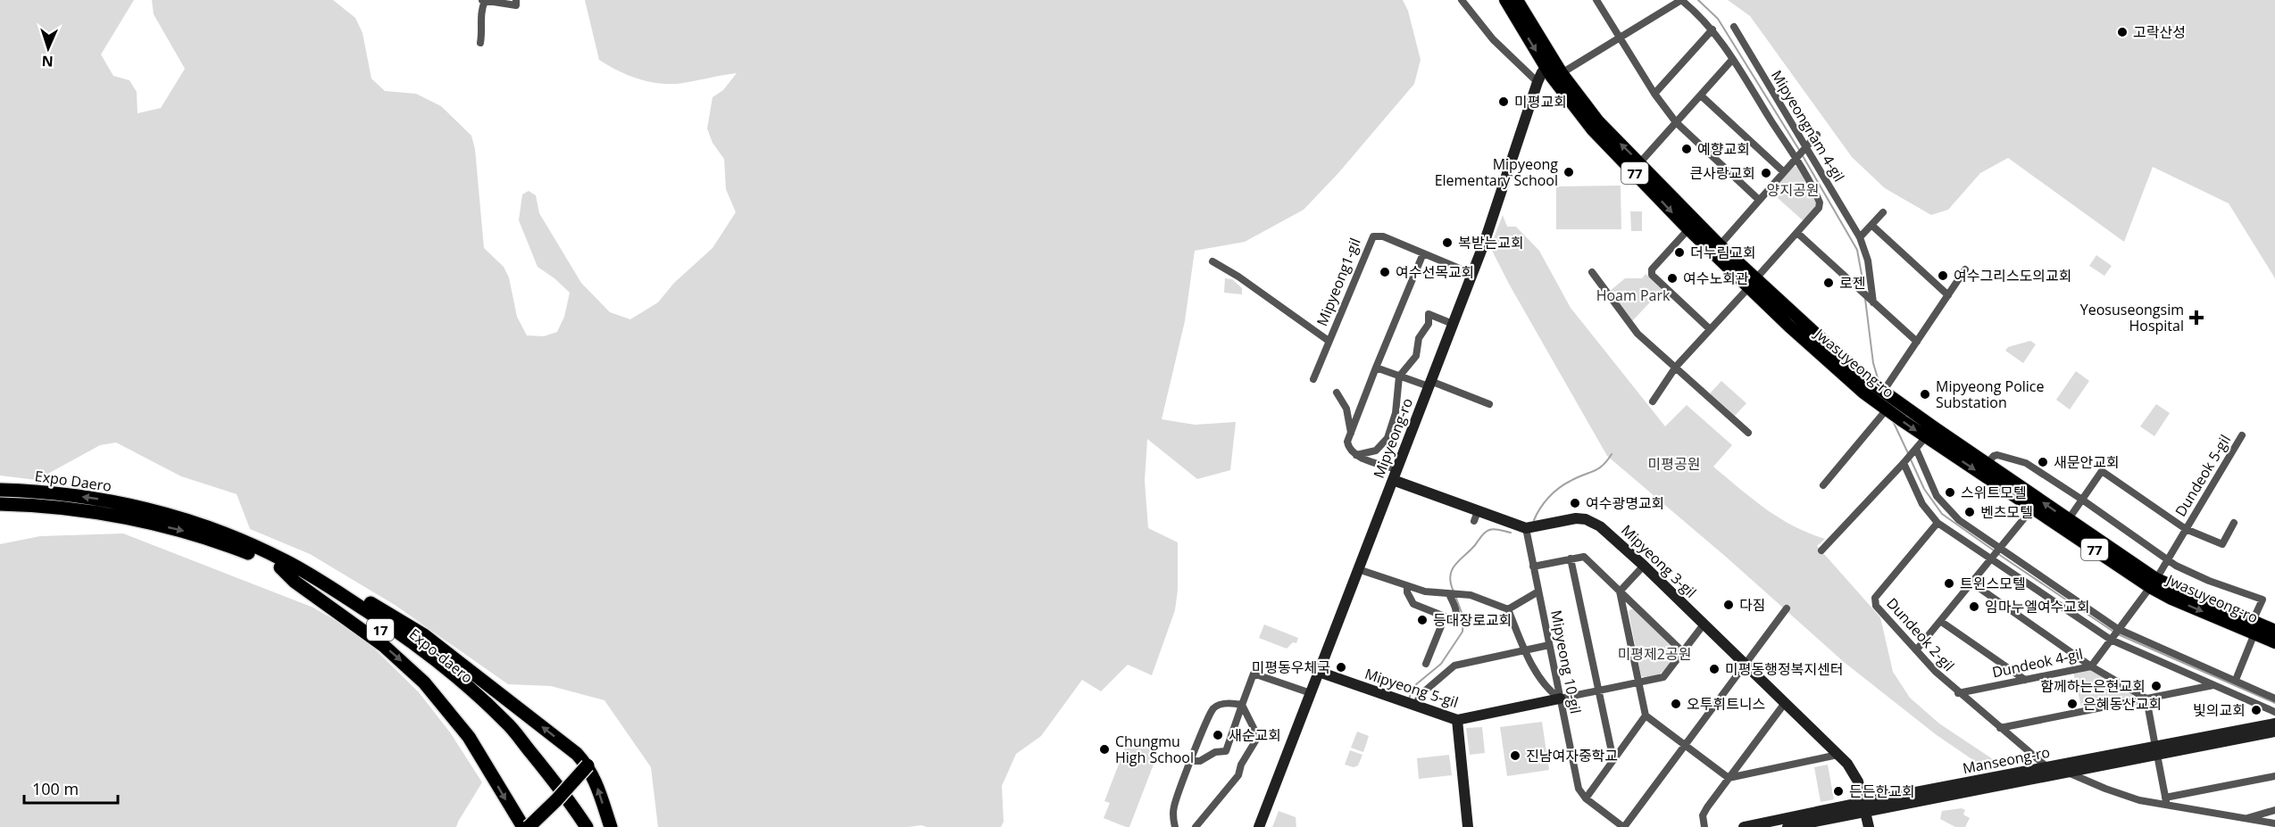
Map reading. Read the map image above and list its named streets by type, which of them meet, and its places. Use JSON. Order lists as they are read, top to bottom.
{
  "streets": {
    "highway": ["Expo Daero", "17", "Expo-daero"],
    "main road": ["77", "Jwasuyeong-ro"],
    "street": [
      "Mipyeongnam 4-gil",
      "Mipyeong1-gil",
      "Mipyeong-ro",
      "Dundeok 5-gil",
      "Mipyeong 3-gil",
      "Dundeok 2-gil",
      "Mipyeong 10-gil",
      "Dundeok 4-gil",
      "Mipyeong 5-gil",
      "Manseong-ro"
    ]
  },
  "crossings": [
    ["Mipyeongnam 4-gil", "Jwasuyeong-ro"],
    ["Mipyeong1-gil", "Mipyeong-ro"],
    ["Jwasuyeong-ro", "Mipyeong-ro"],
    ["Jwasuyeong-ro", "Dundeok 5-gil"],
    ["Mipyeong-ro", "Mipyeong 5-gil"],
    ["Expo Daero", "Expo-daero"],
    ["Mipyeong 3-gil", "Mipyeong 10-gil"],
    ["Mipyeong 3-gil", "Manseong-ro"],
    ["Dundeok 2-gil", "Dundeok 4-gil"],
    ["Dundeok 2-gil", "Manseong-ro"],
    ["Mipyeong 10-gil", "Mipyeong 5-gil"]
  ],
  "parks": [
    "양지공원",
    "Hoam Park",
    "미평공원",
    "미평제2공원"
  ],
  "places": {
    "other": [
      "고락산성",
      "미평교회",
      "예향교회",
      "Mipyeong Elementary School",
      "큰사랑교회",
      "복받는교회",
      "더누림교회",
      "여수선목교회",
      "여수그리스도의교회",
      "여수노회관",
      "로젠",
      "Mipyeong Police Substation",
      "새문안교회",
      "스위트모텔",
      "여수광명교회",
      "벤츠모텔",
      "트윈스모텔",
      "다짐",
      "임마누엘여수교회",
      "등대장로교회",
      "미평동우체국",
      "미평동행정복지센터",
      "함께하는은현교회",
      "오투휘트니스",
      "은혜동산교회",
      "빛의교회",
      "새순교회",
      "Chungmu High School",
      "진남여자중학교",
      "든든한교회"
    ],
    "health": ["Yeosuseongsim Hospital"]
  },
  "scale_bar": "100 m",
  "north": "bottom"
}
